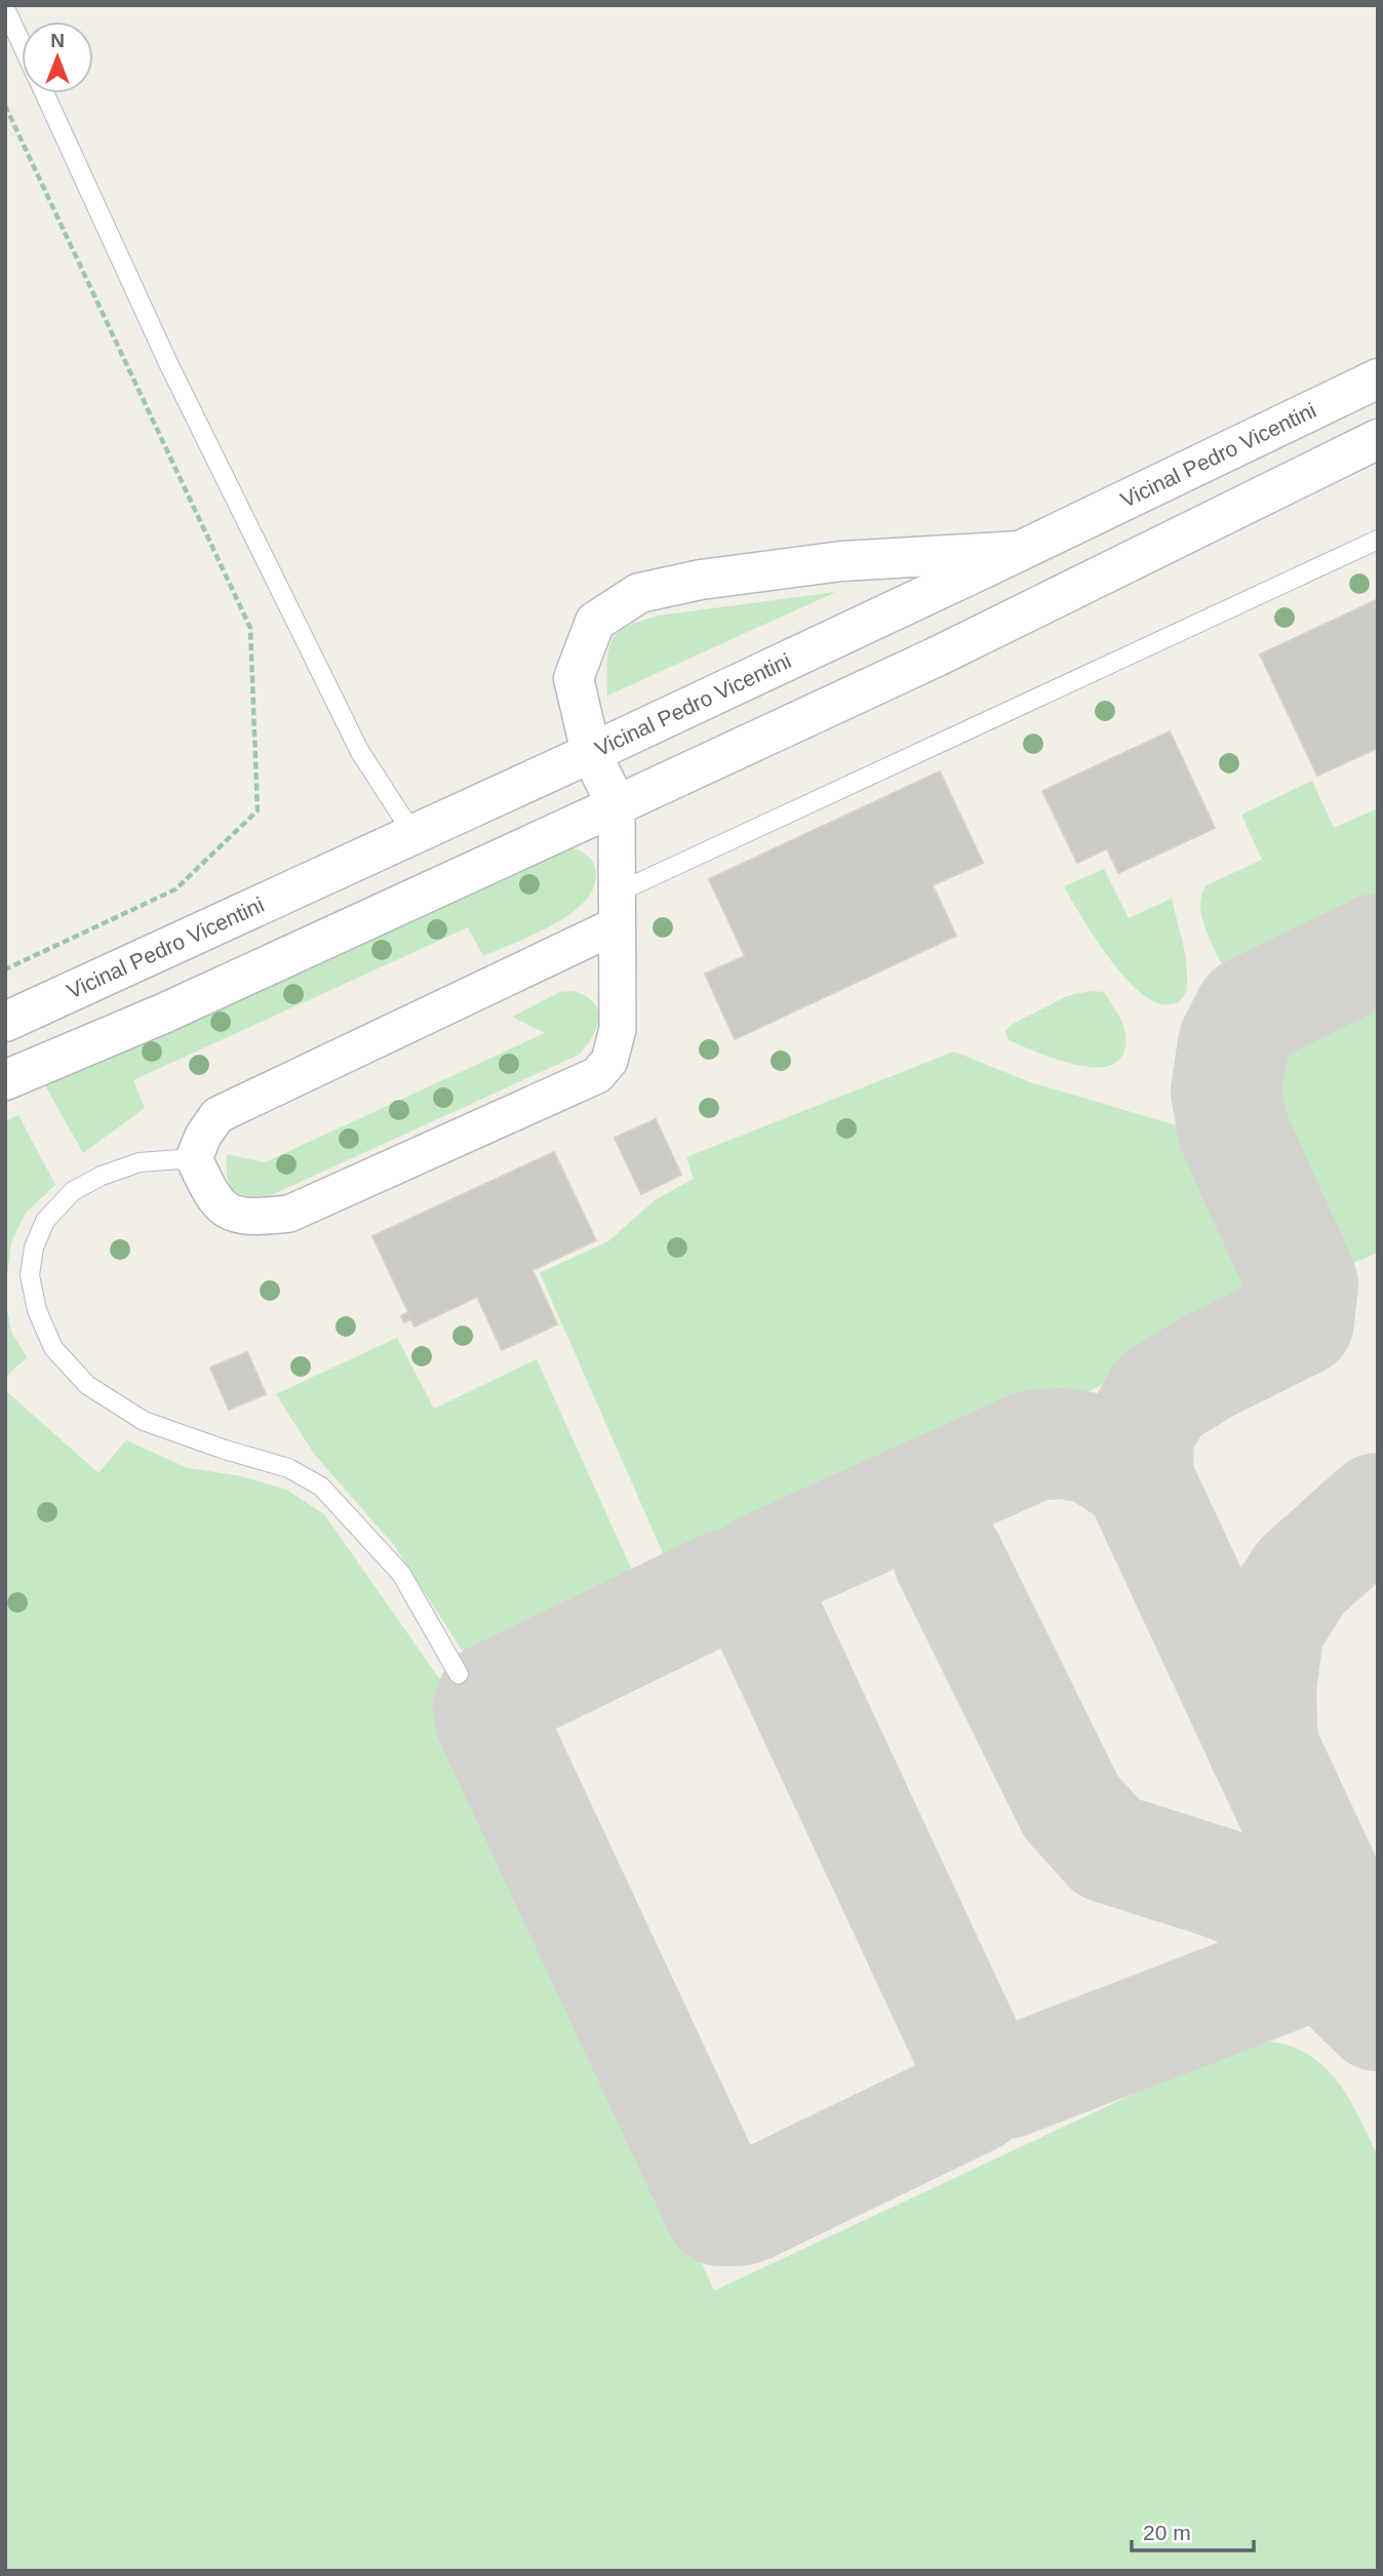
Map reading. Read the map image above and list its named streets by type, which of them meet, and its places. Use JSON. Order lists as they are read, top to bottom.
{
  "streets": {
    "main road": ["Vicinal Pedro Vicentini"]
  },
  "scale_bar": "20 m",
  "north": "top"
}
